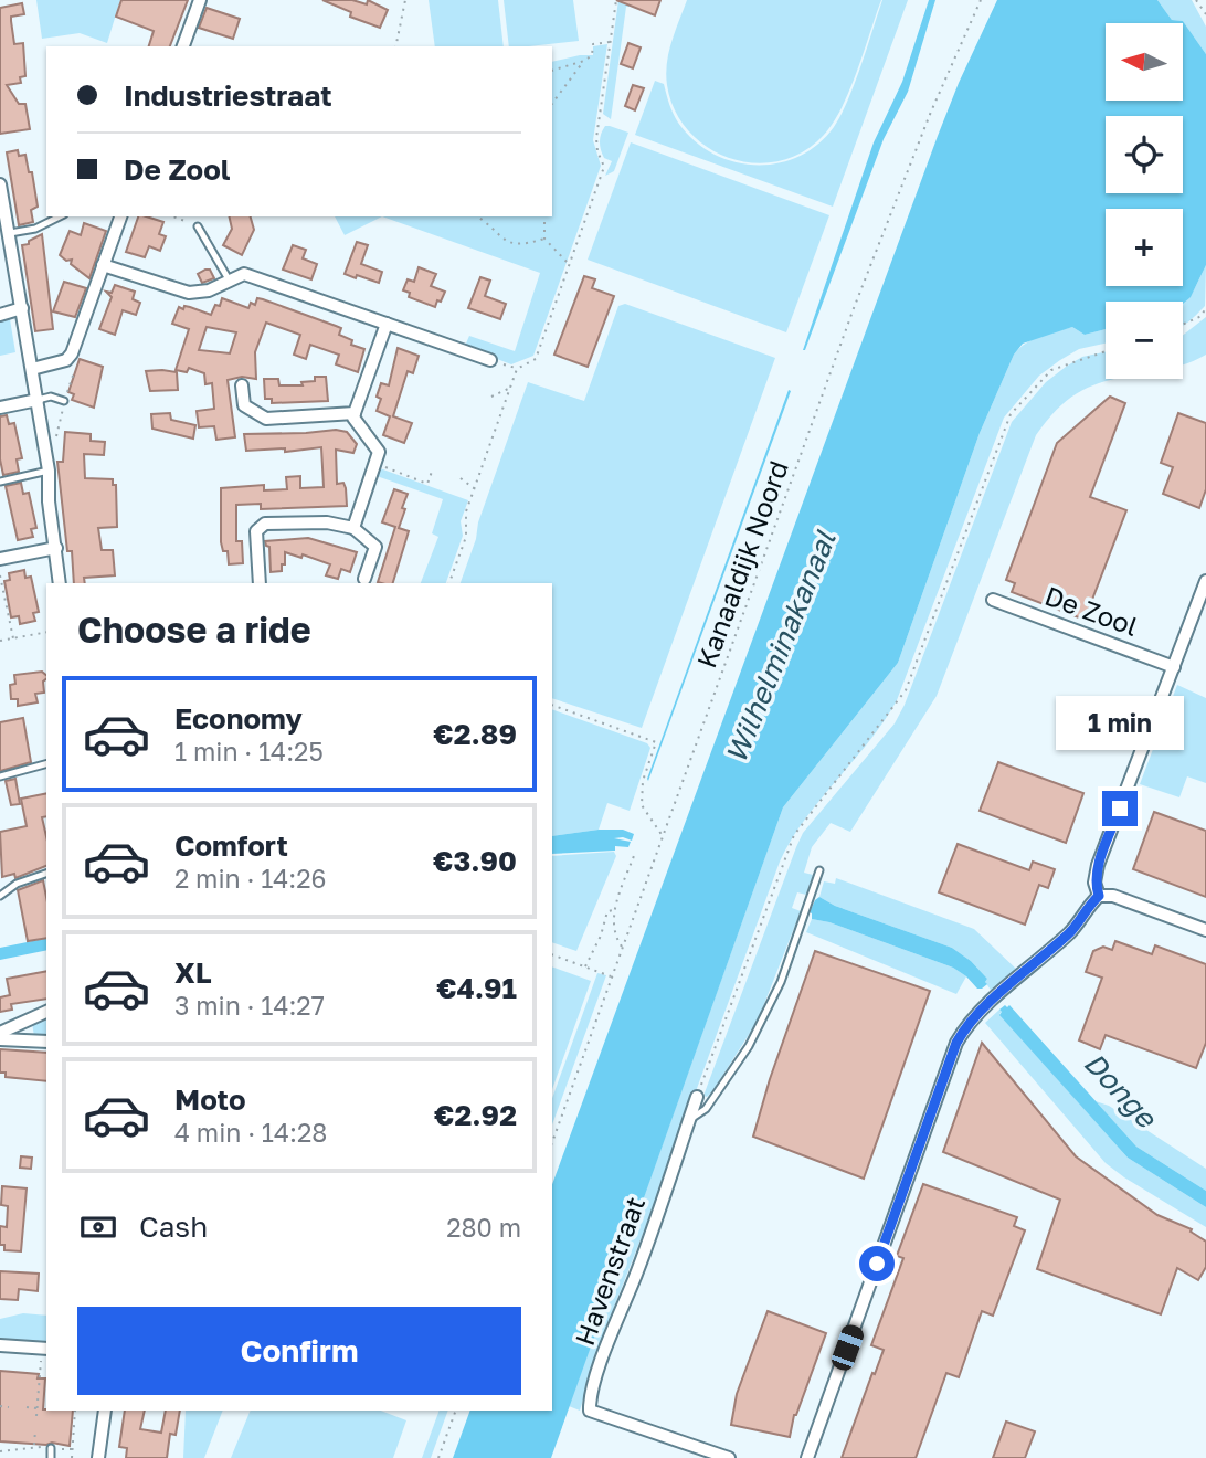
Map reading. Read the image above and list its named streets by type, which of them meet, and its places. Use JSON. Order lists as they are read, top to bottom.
{
  "streets": {
    "street": ["De Zool", "Havenstraat"],
    "path": ["Kanaaldijk Noord"]
  },
  "water": ["Wilhelminakanaal", "Donge"],
  "north": "left",
  "page": {
    "map_buttons": ["+", "−"],
    "banner": ["Industriestraat", "De Zool"],
    "heading": "Choose a ride",
    "list": [
      {
        "name": "Economy",
        "note": "1 min · 14:25",
        "value": "€2.89"
      },
      {
        "name": "Comfort",
        "note": "2 min · 14:26",
        "value": "€3.90"
      },
      {
        "name": "XL",
        "note": "3 min · 14:27",
        "value": "€4.91"
      },
      {
        "name": "Moto",
        "note": "4 min · 14:28",
        "value": "€2.92"
      }
    ],
    "bubble": "1 min",
    "pay": ["Cash", "280 m"],
    "buttons": "Confirm"
  }
}
